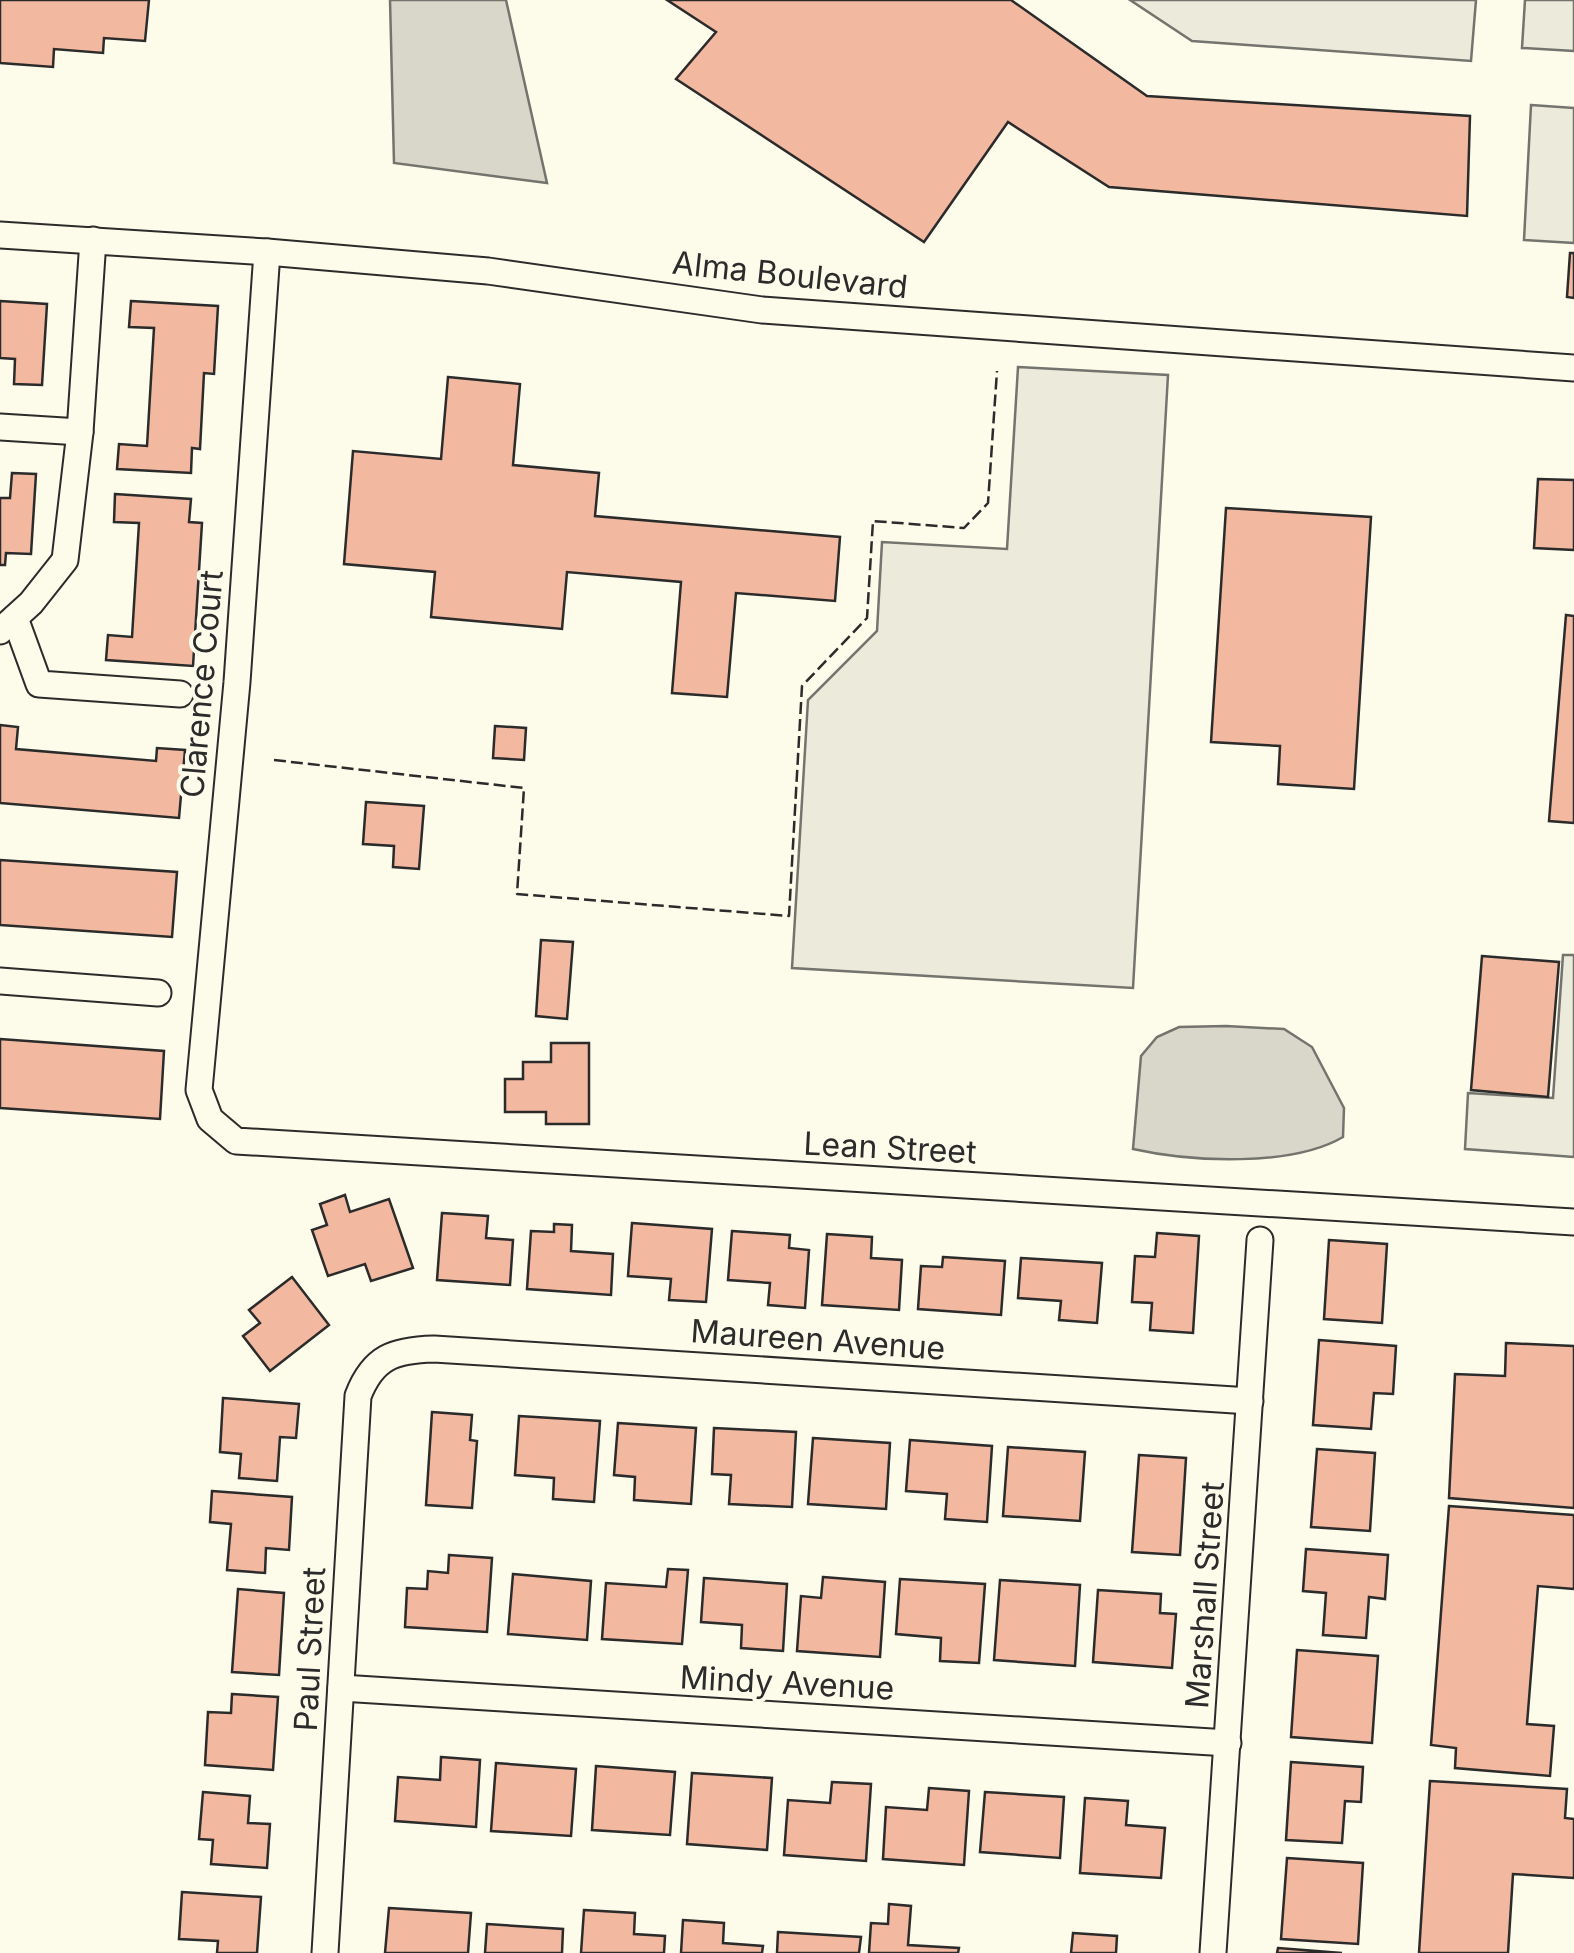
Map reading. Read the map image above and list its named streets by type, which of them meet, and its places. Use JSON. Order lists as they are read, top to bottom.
{
  "streets": {
    "street": [
      "Alma Boulevard",
      "Clarence Court",
      "Lean Street",
      "Maureen Avenue",
      "Marshall Street",
      "Paul Street",
      "Mindy Avenue"
    ]
  },
  "crossings": [
    ["Alma Boulevard", "Clarence Court"],
    ["Clarence Court", "Lean Street"],
    ["Maureen Avenue", "Marshall Street"],
    ["Maureen Avenue", "Paul Street"],
    ["Marshall Street", "Mindy Avenue"],
    ["Paul Street", "Mindy Avenue"]
  ]
}
